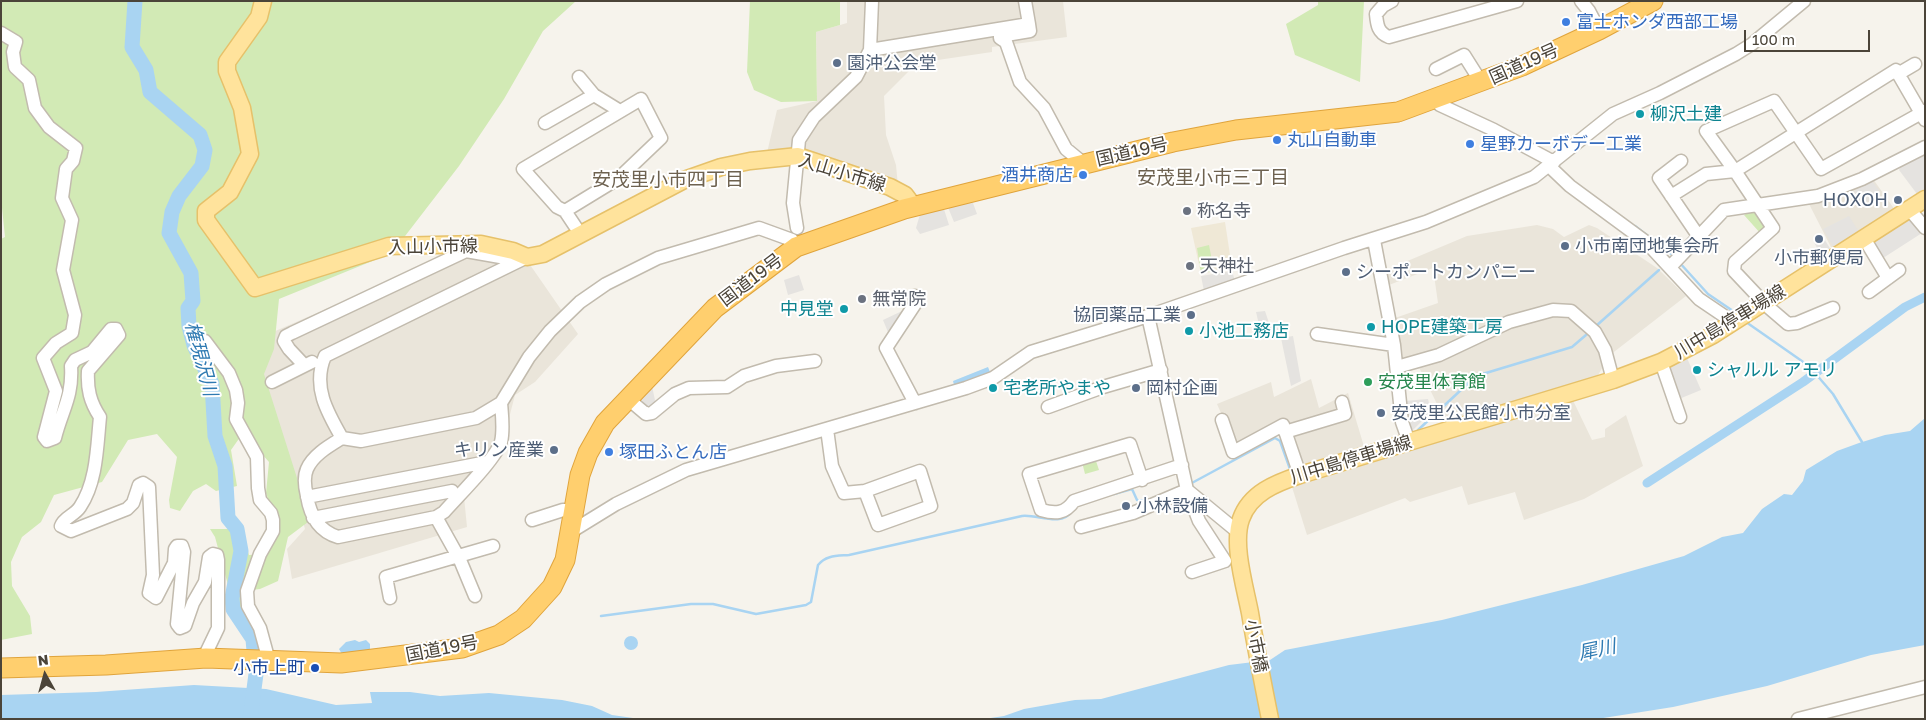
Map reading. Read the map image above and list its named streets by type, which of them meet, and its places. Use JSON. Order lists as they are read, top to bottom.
{
  "streets": {
    "highway": ["国道19号"],
    "main road": ["入山小市線", "川中島停車場線", "小市橋"]
  },
  "crossings": [
    ["国道19号", "入山小市線"],
    ["川中島停車場線", "小市橋"]
  ],
  "districts": ["安茂里小市三丁目", "安茂里小市四丁目"],
  "water": ["権現沢川", "犀川"],
  "places": [
    "富士ホンダ西部工場",
    "園沖公会堂",
    "柳沢土建",
    "丸山自動車",
    "星野カーボデー工業",
    "酒井商店",
    "HOXOH",
    "称名寺",
    "小市郵便局",
    "小市南団地集会所",
    "天神社",
    "シーポートカンパニー",
    "無常院",
    "中見堂",
    "協同薬品工業",
    "HOPE建築工房",
    "小池工務店",
    "シャルル アモリ",
    "安茂里体育館",
    "宅老所やまや",
    "岡村企画",
    "安茂里公民館小市分室",
    "キリン産業",
    "塚田ふとん店",
    "小林設備",
    "小市上町"
  ],
  "scale_bar": "100 m",
  "north": "top"
}
